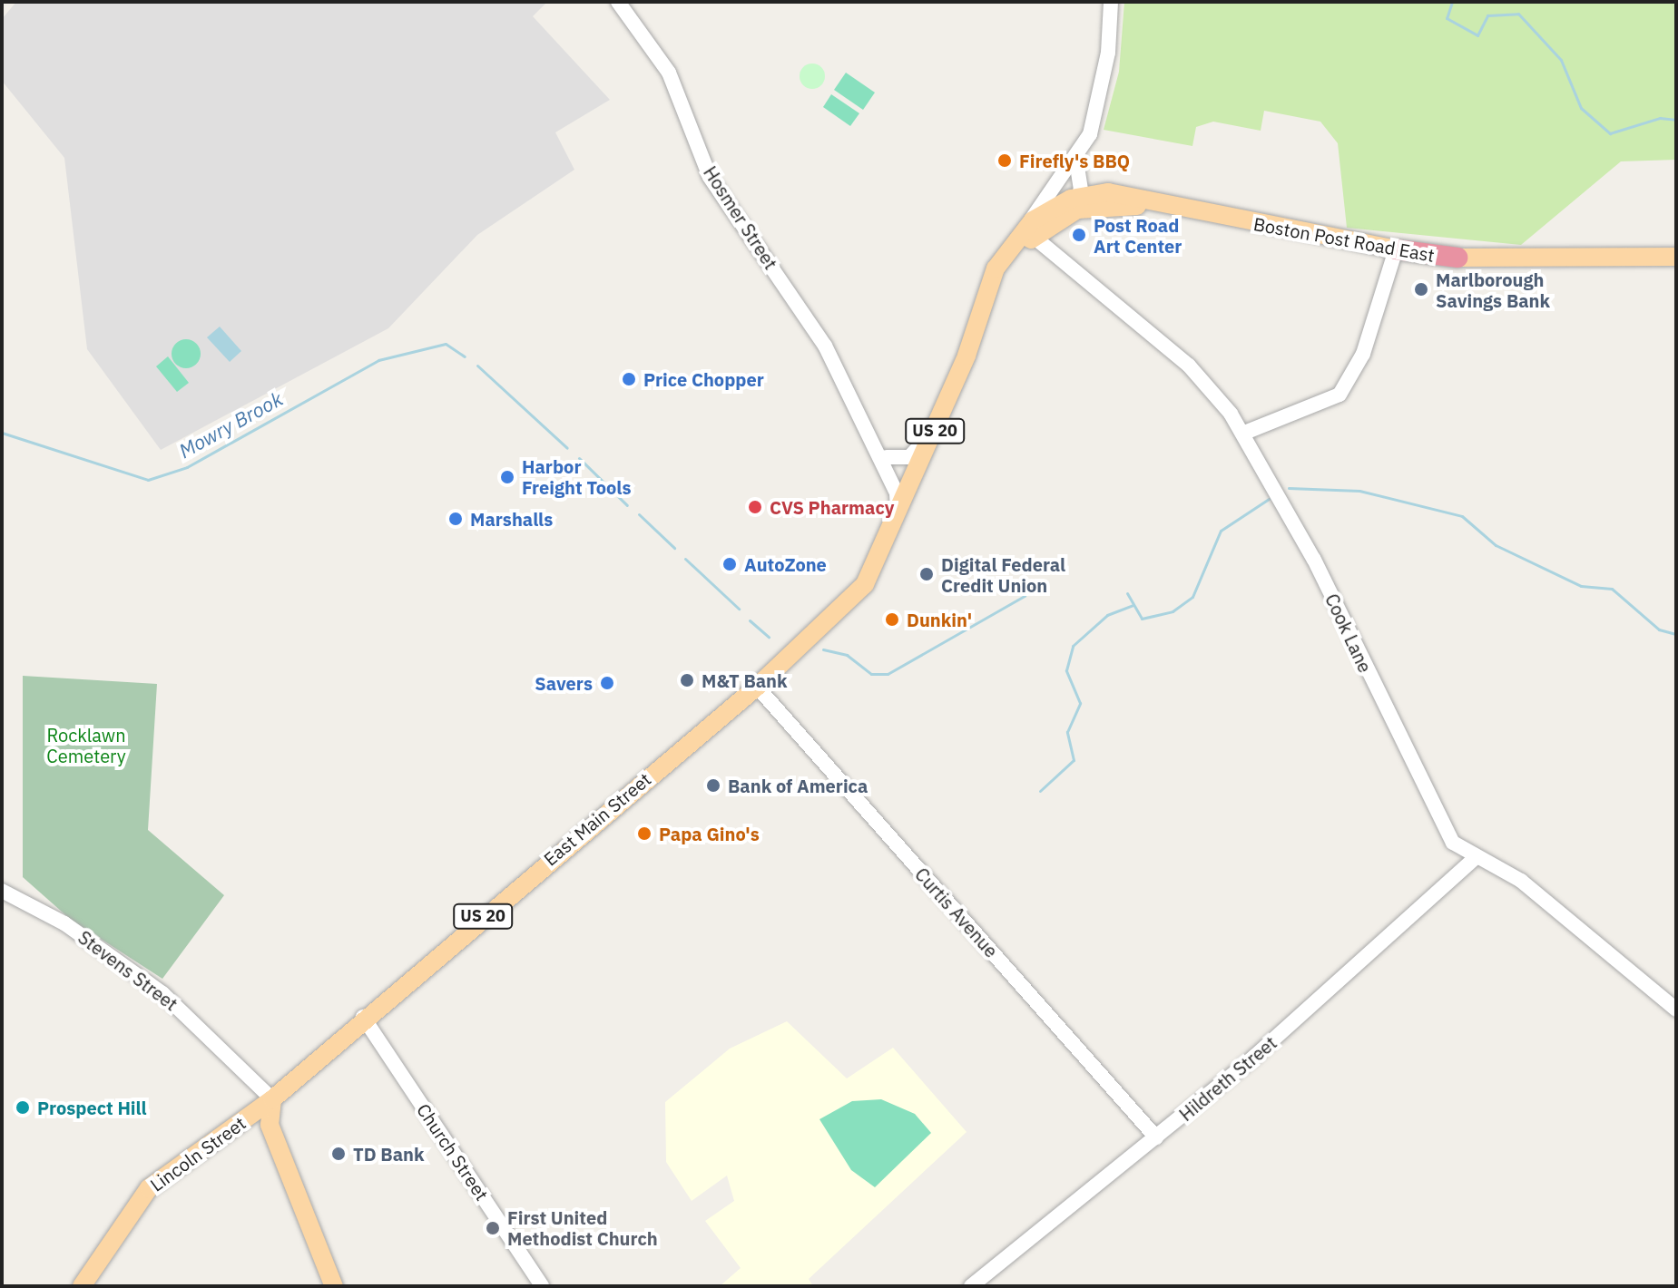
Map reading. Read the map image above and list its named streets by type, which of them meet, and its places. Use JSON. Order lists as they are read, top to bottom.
{
  "streets": {
    "highway": ["Boston Post Road East"],
    "main road": ["US 20", "East Main Street", "Lincoln Street"],
    "street": [
      "Hosmer Street",
      "Cook Lane",
      "Curtis Avenue",
      "Stevens Street",
      "Hildreth Street",
      "Church Street"
    ]
  },
  "crossings": [
    ["Hosmer Street", "East Main Street"],
    ["Boston Post Road East", "US 20"],
    ["US 20", "Cook Lane"],
    ["US 20", "East Main Street"],
    ["Cook Lane", "East Main Street"],
    ["Cook Lane", "Hildreth Street"],
    ["East Main Street", "Curtis Avenue"],
    ["East Main Street", "Stevens Street"],
    ["East Main Street", "Church Street"],
    ["East Main Street", "Lincoln Street"],
    ["Curtis Avenue", "Hildreth Street"],
    ["Stevens Street", "Lincoln Street"]
  ],
  "water": ["Mowry Brook"],
  "parks": ["Rocklawn Cemetery"],
  "places": [
    "Firefly's BBQ",
    "Post Road Art Center",
    "Marlborough Savings Bank",
    "Price Chopper",
    "Harbor Freight Tools",
    "CVS Pharmacy",
    "Marshalls",
    "AutoZone",
    "Digital Federal Credit Union",
    "Dunkin'",
    "M&T Bank",
    "Savers",
    "Bank of America",
    "Papa Gino's",
    "Prospect Hill",
    "TD Bank",
    "First United Methodist Church"
  ]
}
